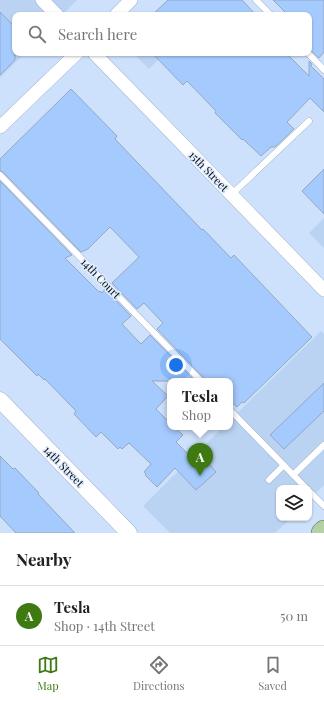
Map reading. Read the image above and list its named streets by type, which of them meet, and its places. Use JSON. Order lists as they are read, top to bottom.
{
  "streets": {
    "street": ["15th Street", "14th Street"],
    "lane": ["14th Court"]
  },
  "page": {
    "search": "Search here",
    "popup": ["Tesla", "Shop"],
    "pins": "A",
    "heading": "Nearby",
    "list": [
      {
        "mark": "A",
        "name": "Tesla",
        "note": "Shop · 14th Street",
        "value": "50 m"
      }
    ],
    "nav": ["Map", "Directions", "Saved"]
  }
}
